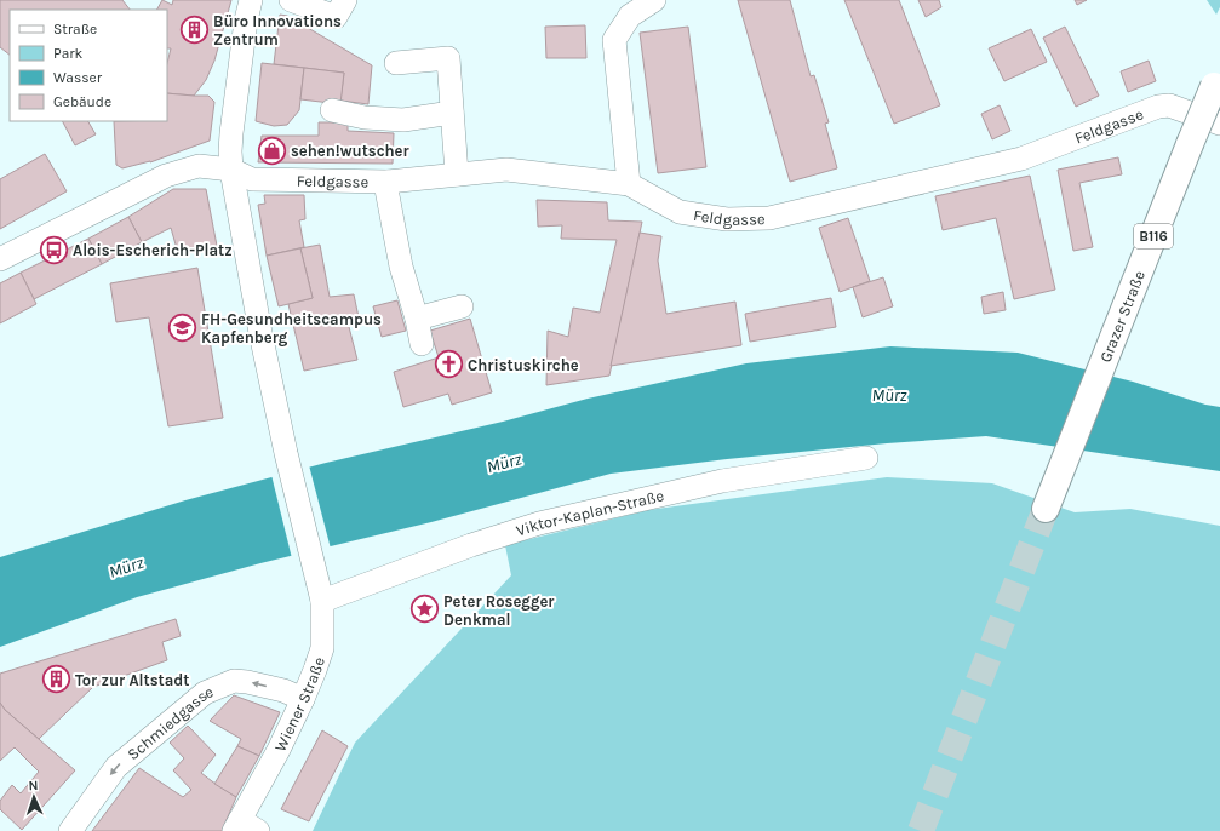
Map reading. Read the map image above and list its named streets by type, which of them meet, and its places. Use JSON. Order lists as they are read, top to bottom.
{
  "streets": {
    "highway": ["B116", "Grazer Straße"],
    "street": [
      "Feldgasse",
      "Viktor-Kaplan-Straße",
      "Wiener Straße",
      "Schmiedgasse"
    ]
  },
  "crossings": [
    ["Feldgasse", "Wiener Straße"],
    ["Viktor-Kaplan-Straße", "Wiener Straße"],
    ["Wiener Straße", "Schmiedgasse"]
  ],
  "one_way": ["Schmiedgasse"],
  "water": ["Mürz"],
  "places": {
    "building": ["Büro Innovations Zentrum", "Tor zur Altstadt"],
    "shop": ["sehen!wutscher"],
    "bus stop": ["Alois-Escherich-Platz"],
    "school or university": ["FH-Gesundheitscampus Kapfenberg"],
    "church": ["Christuskirche"],
    "place": ["Peter Rosegger Denkmal"]
  },
  "legend": [
    "Straße",
    "Park",
    "Wasser",
    "Gebäude"
  ],
  "north": "top"
}
